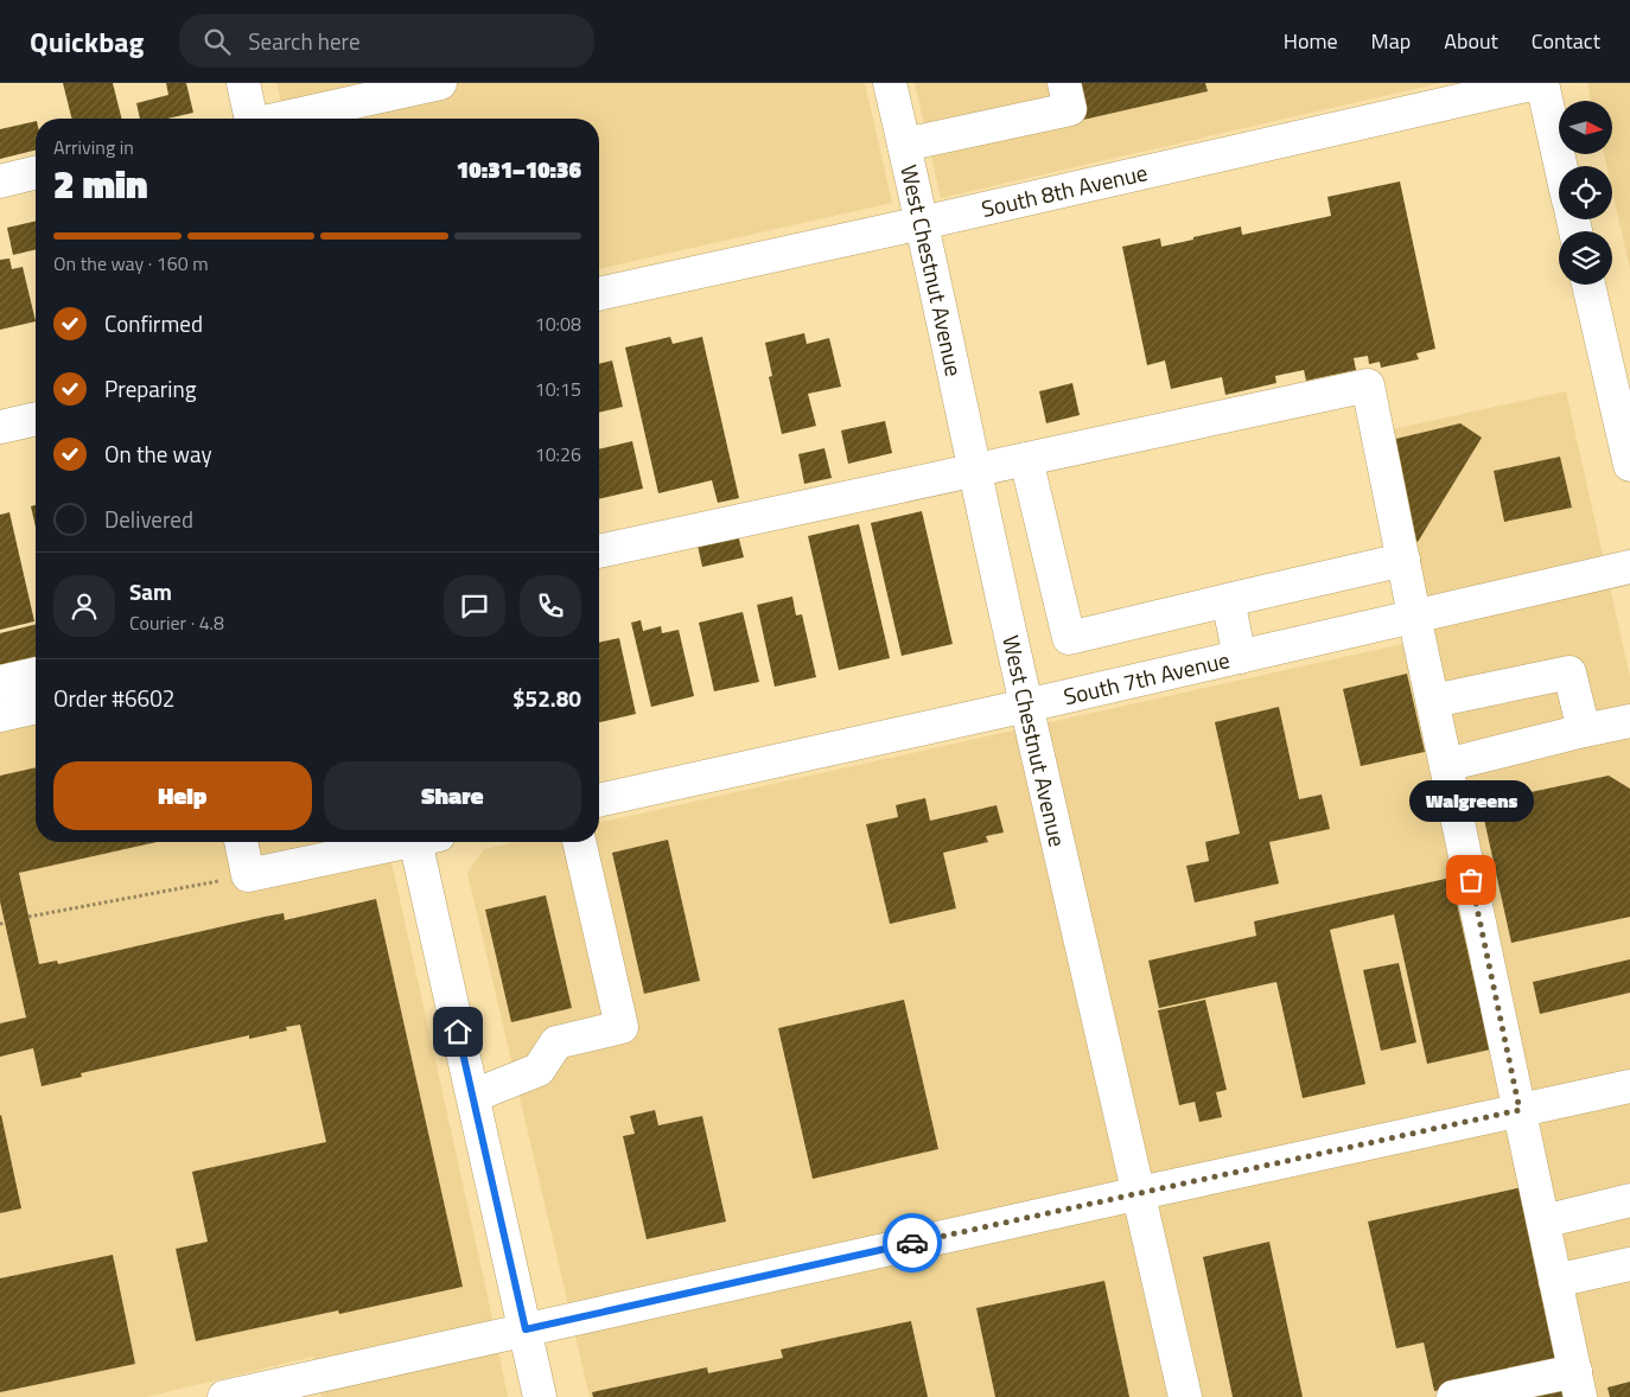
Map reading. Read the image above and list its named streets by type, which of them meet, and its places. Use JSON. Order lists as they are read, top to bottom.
{
  "streets": {
    "street": ["South 8th Avenue", "West Chestnut Avenue", "South 7th Avenue"]
  },
  "crossings": [
    ["South 8th Avenue", "West Chestnut Avenue"],
    ["West Chestnut Avenue", "South 7th Avenue"]
  ],
  "places": ["Walgreens"],
  "north": "right",
  "page": {
    "header": "Quickbag",
    "search": "Search here",
    "nav": [
      "Home",
      "Map",
      "About",
      "Contact"
    ],
    "heading": ["2 min", "Arriving in", "10:31–10:36"],
    "panel": [
      "Sam",
      "Courier · 4.8",
      "Order #6602",
      "$52.80"
    ],
    "bar": "On the way · 160 m",
    "list": [
      ["Confirmed", "10:08"],
      ["Preparing", "10:15"],
      ["On the way", "10:26"],
      "Delivered"
    ],
    "buttons": ["Help", "Share"],
    "bubble": "Walgreens"
  }
}
